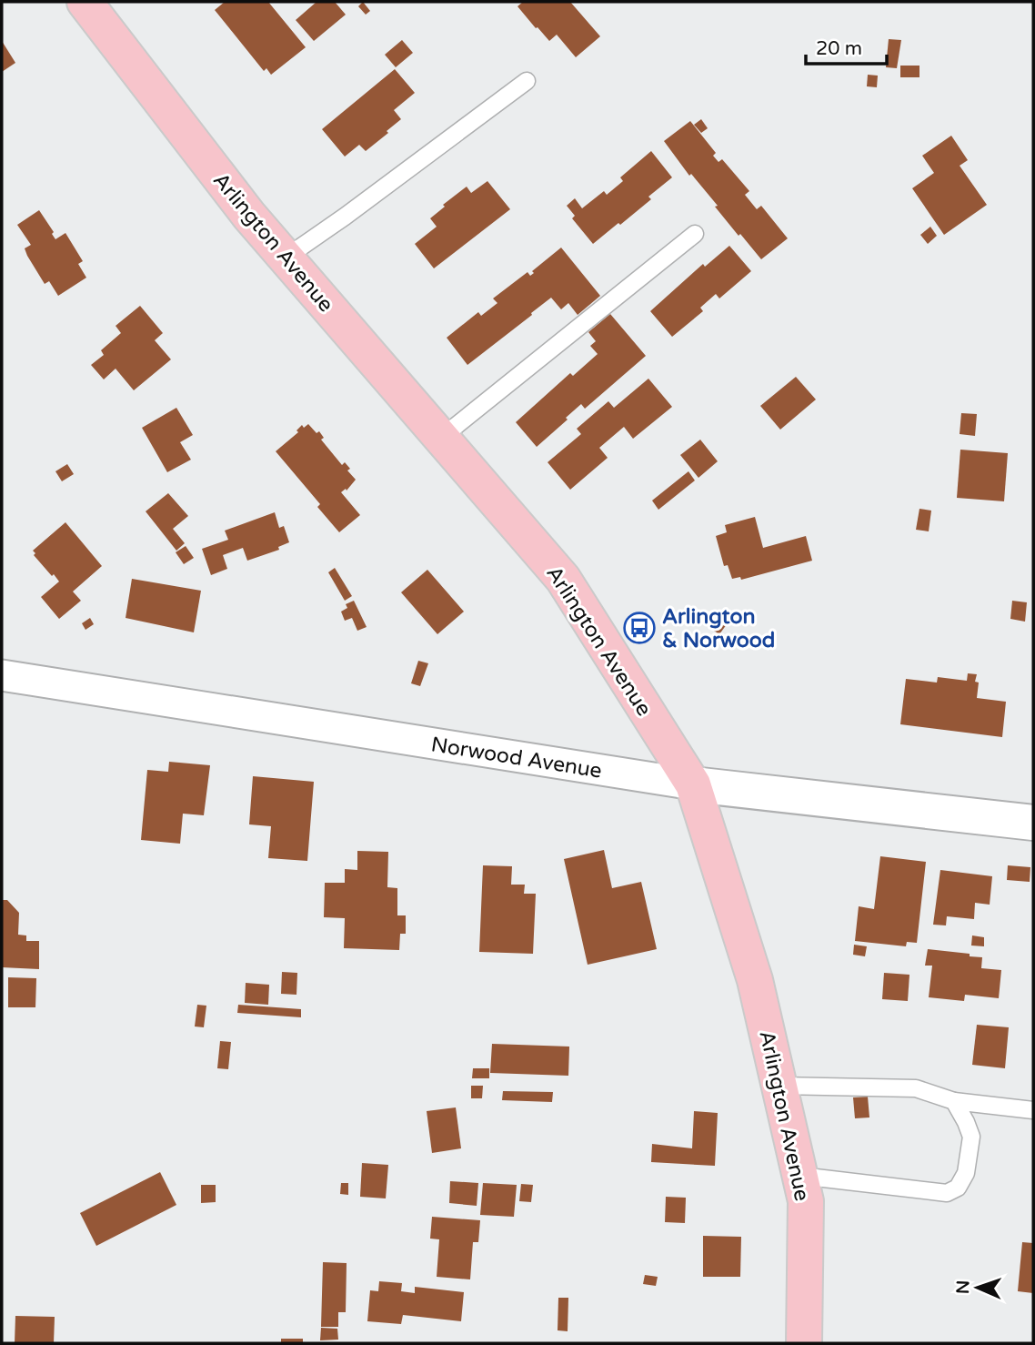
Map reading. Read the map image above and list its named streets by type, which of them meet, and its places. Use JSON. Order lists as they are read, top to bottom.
{
  "streets": {
    "main road": ["Arlington Avenue"],
    "street": ["Norwood Avenue"]
  },
  "crossings": [
    ["Arlington Avenue", "Norwood Avenue"]
  ],
  "places": {
    "bus stop": ["Arlington & Norwood"]
  },
  "scale_bar": "20 m",
  "north": "left"
}
